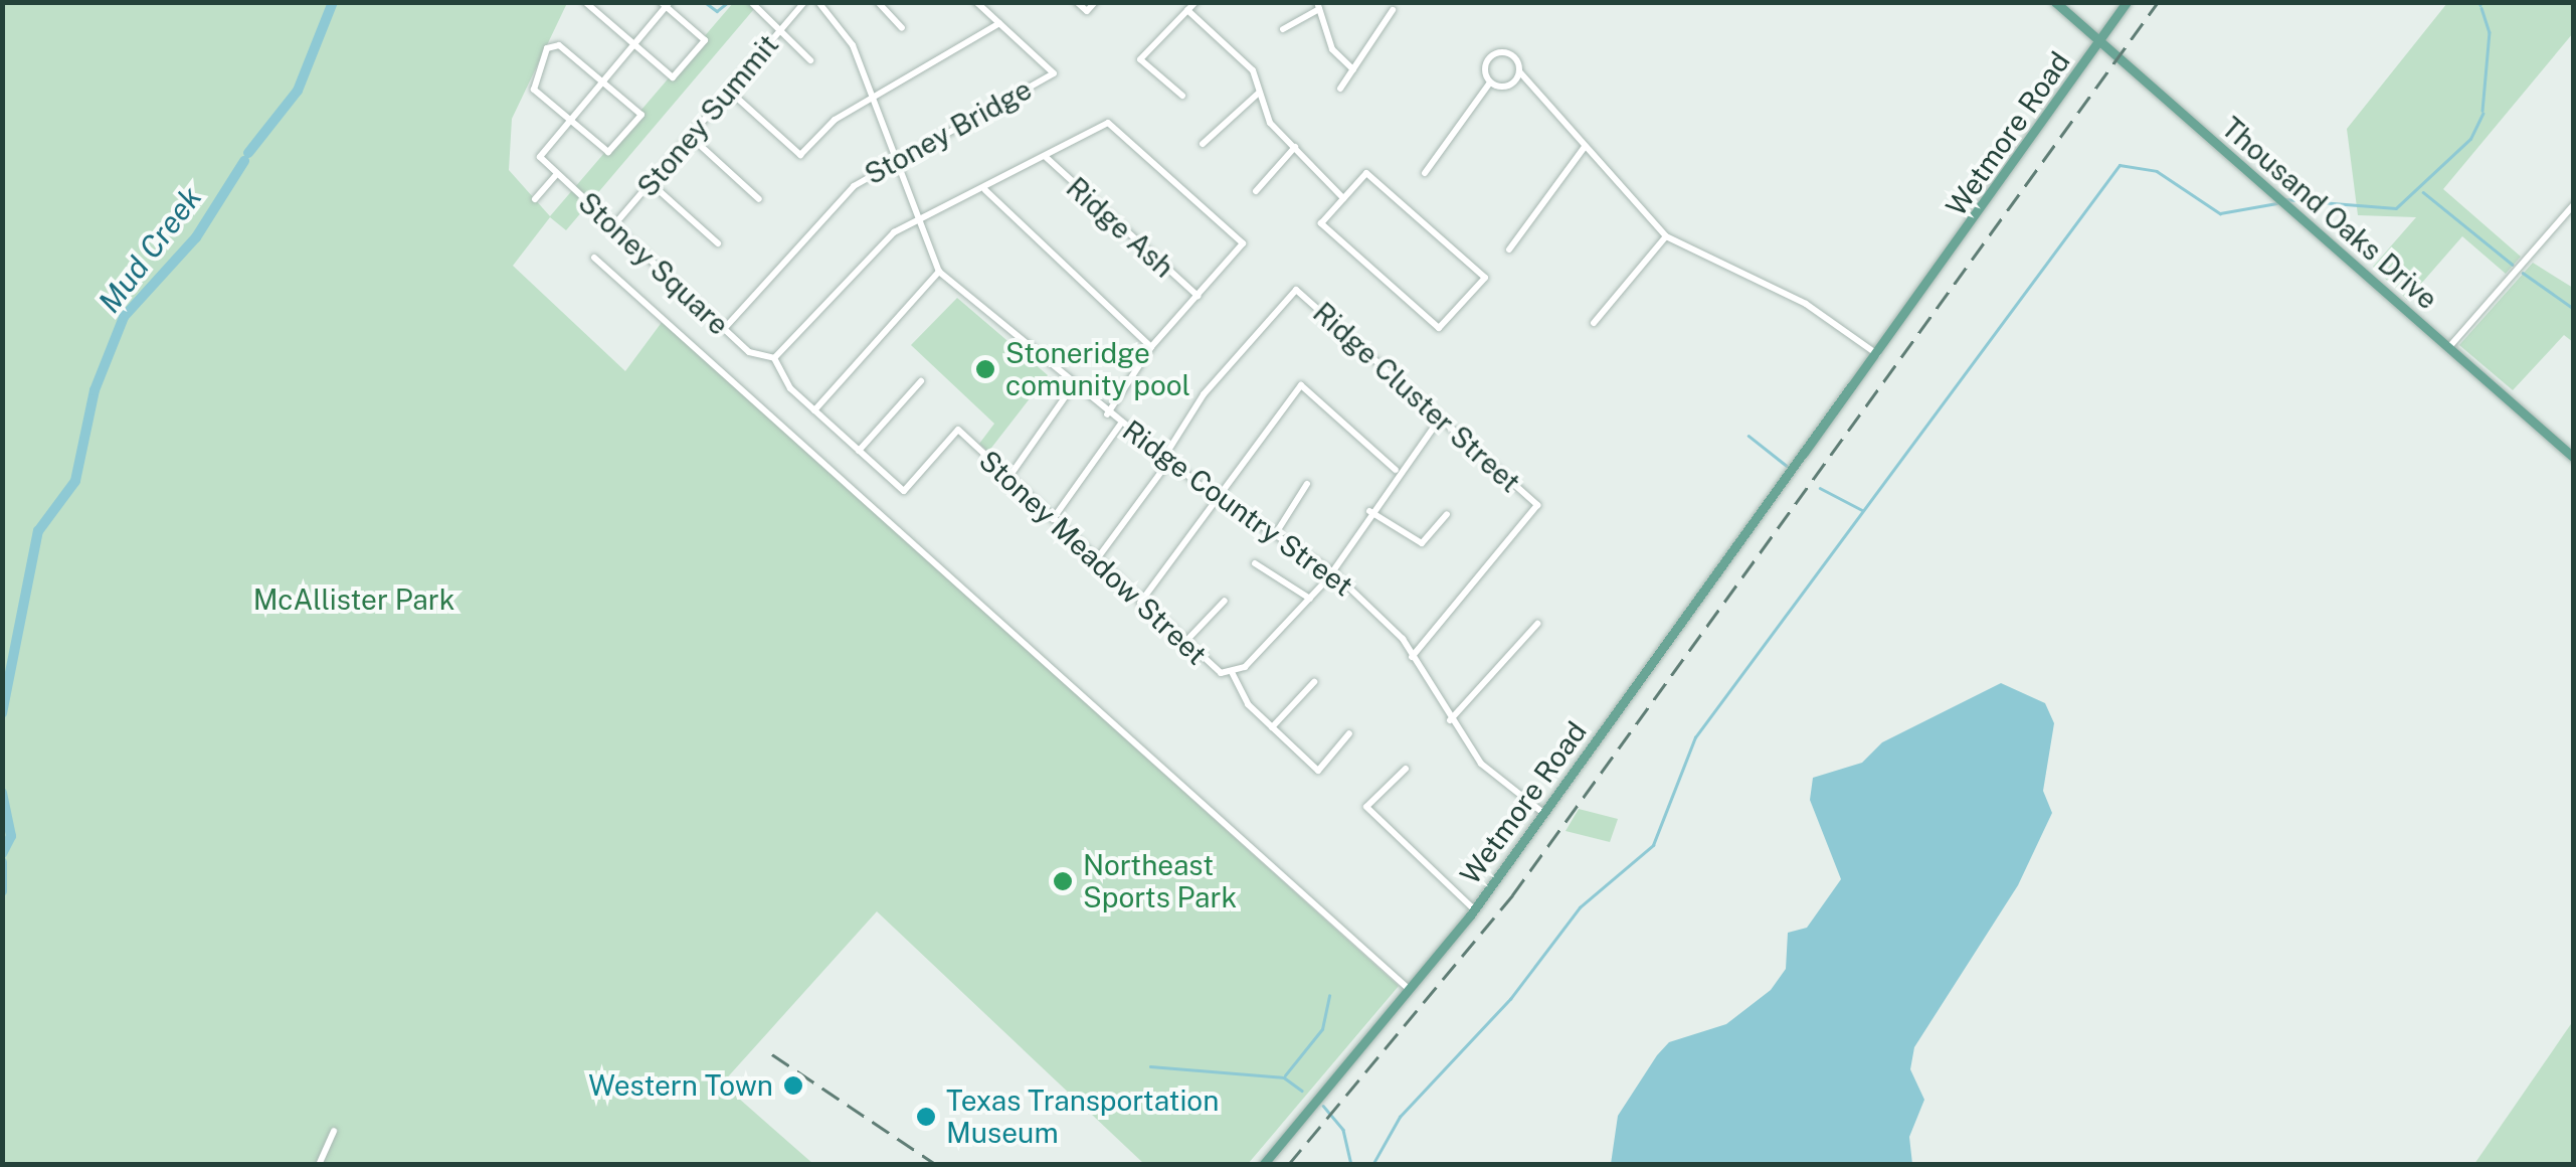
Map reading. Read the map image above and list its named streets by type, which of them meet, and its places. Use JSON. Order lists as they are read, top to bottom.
{
  "streets": {
    "main road": ["Wetmore Road", "Thousand Oaks Drive"],
    "street": [
      "Stoney Summit",
      "Stoney Bridge",
      "Ridge Ash",
      "Stoney Square",
      "Ridge Cluster Street",
      "Ridge Country Street",
      "Stoney Meadow Street"
    ]
  },
  "crossings": [
    ["Stoney Summit", "Stoney Square"],
    ["Stoney Bridge", "Stoney Square"],
    ["Stoney Bridge", "Ridge Country Street"],
    ["Wetmore Road", "Thousand Oaks Drive"],
    ["Wetmore Road", "Ridge Country Street"],
    ["Ridge Cluster Street", "Ridge Country Street"]
  ],
  "water": ["Mud Creek"],
  "parks": ["McAllister Park"],
  "places": [
    "Stoneridge comunity pool",
    "Northeast Sports Park",
    "Western Town",
    "Texas Transportation Museum"
  ]
}
